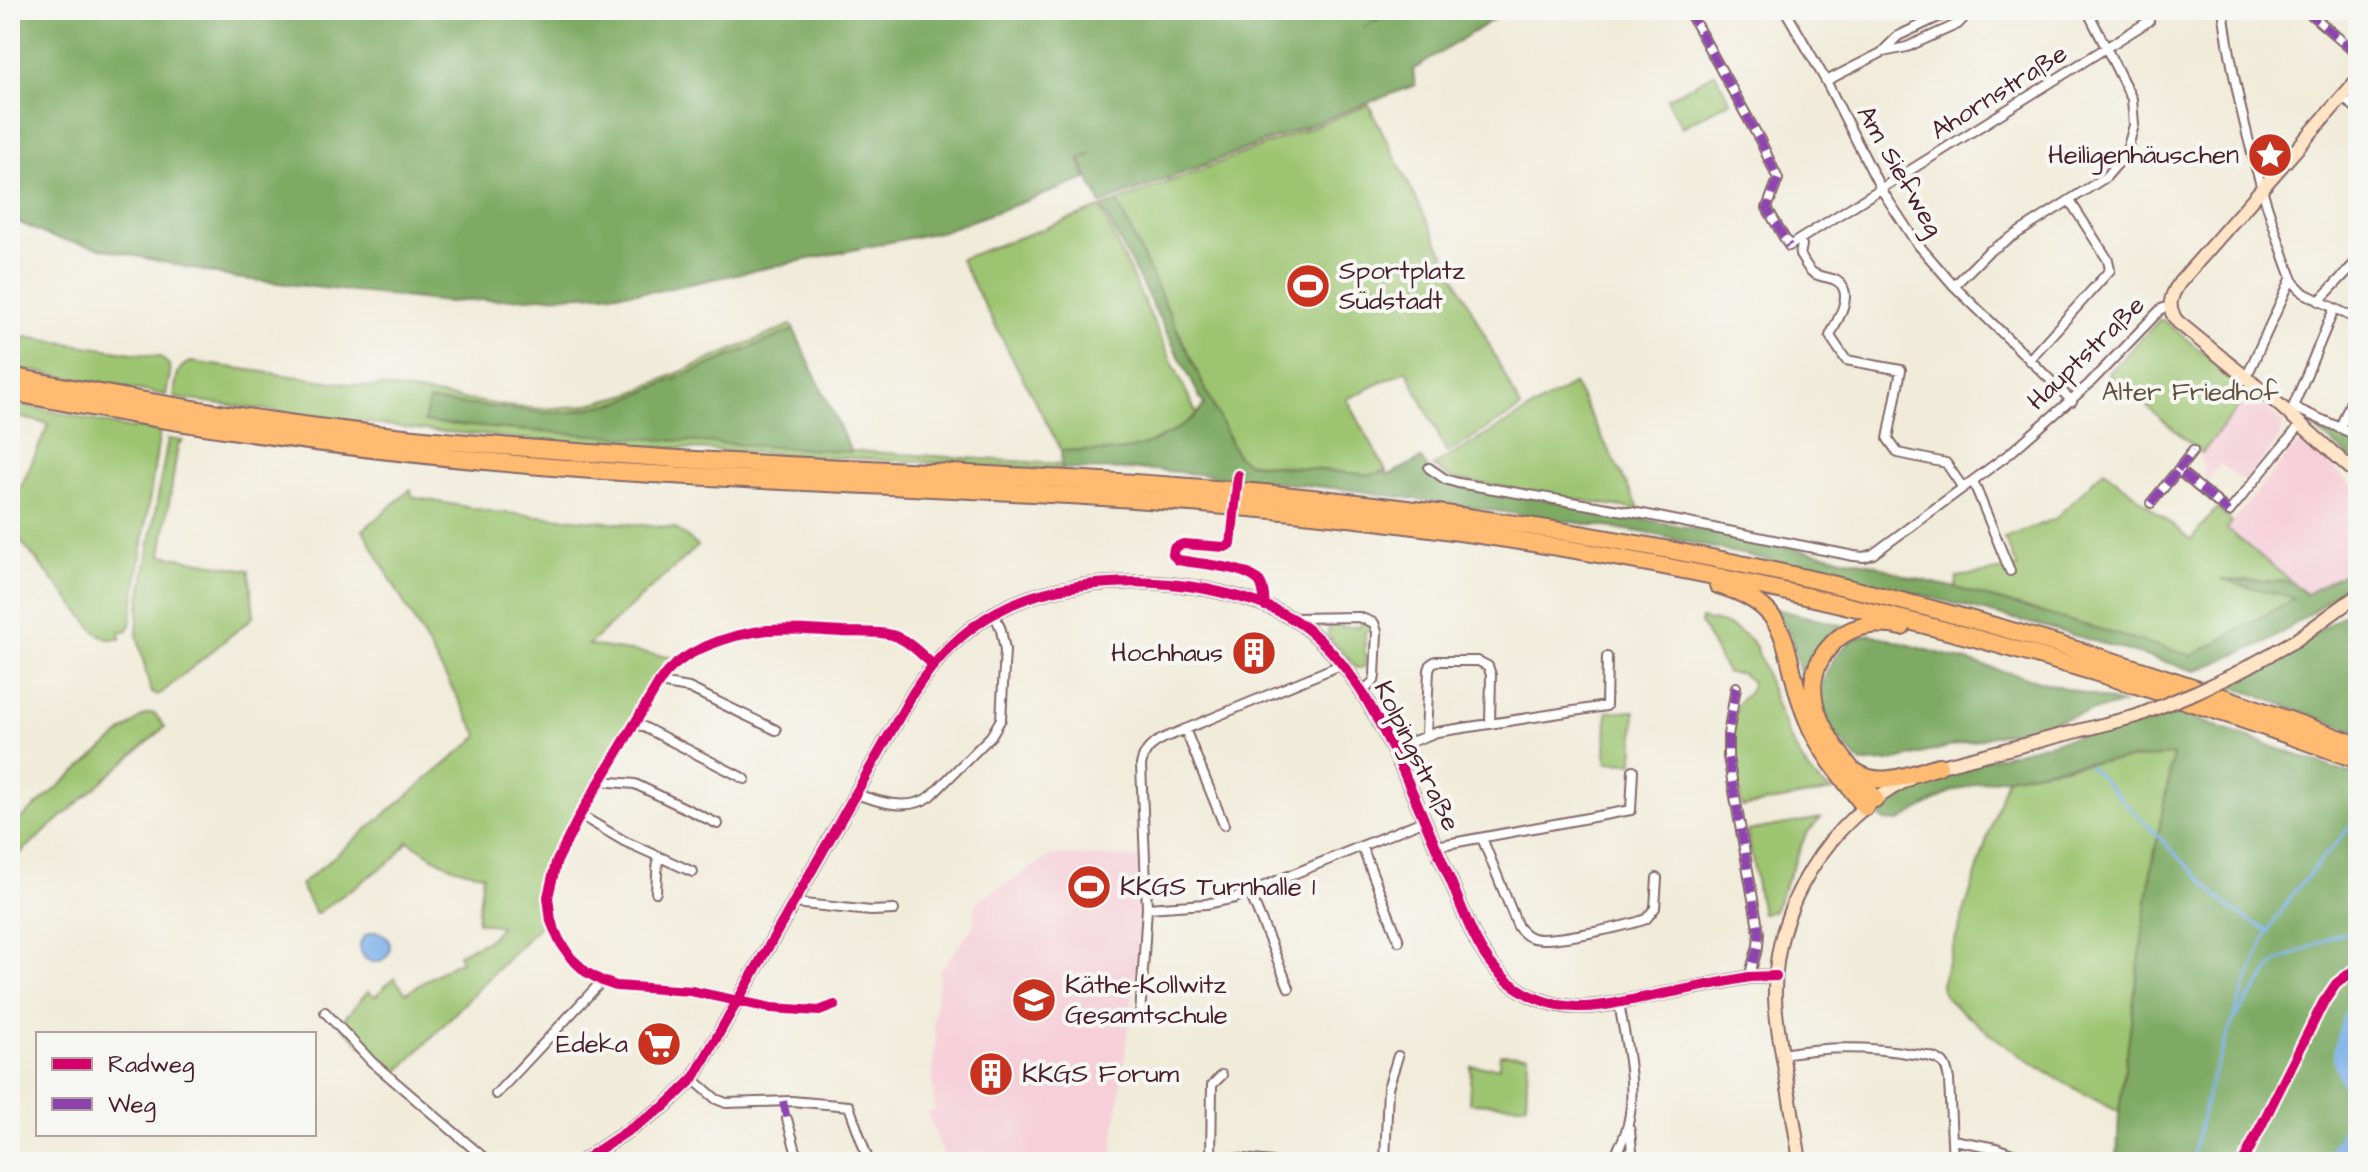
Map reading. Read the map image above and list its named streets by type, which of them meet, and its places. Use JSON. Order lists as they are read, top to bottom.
{
  "streets": {
    "street": [
      "Ahornstraße",
      "Am Siefweg",
      "Hauptstraße",
      "Kolpingstraße"
    ]
  },
  "crossings": [
    ["Ahornstraße", "Am Siefweg"],
    ["Am Siefweg", "Hauptstraße"]
  ],
  "parks": ["Alter Friedhof"],
  "places": {
    "place": ["Heiligenhäuschen"],
    "sports": ["Sportplatz Südstadt", "KKGS Turnhalle 1"],
    "building": ["Hochhaus", "KKGS Forum"],
    "school or university": ["Käthe-Kollwitz Gesamtschule"],
    "supermarket": ["Edeka"]
  },
  "legend": ["Radweg", "Weg"]
}
